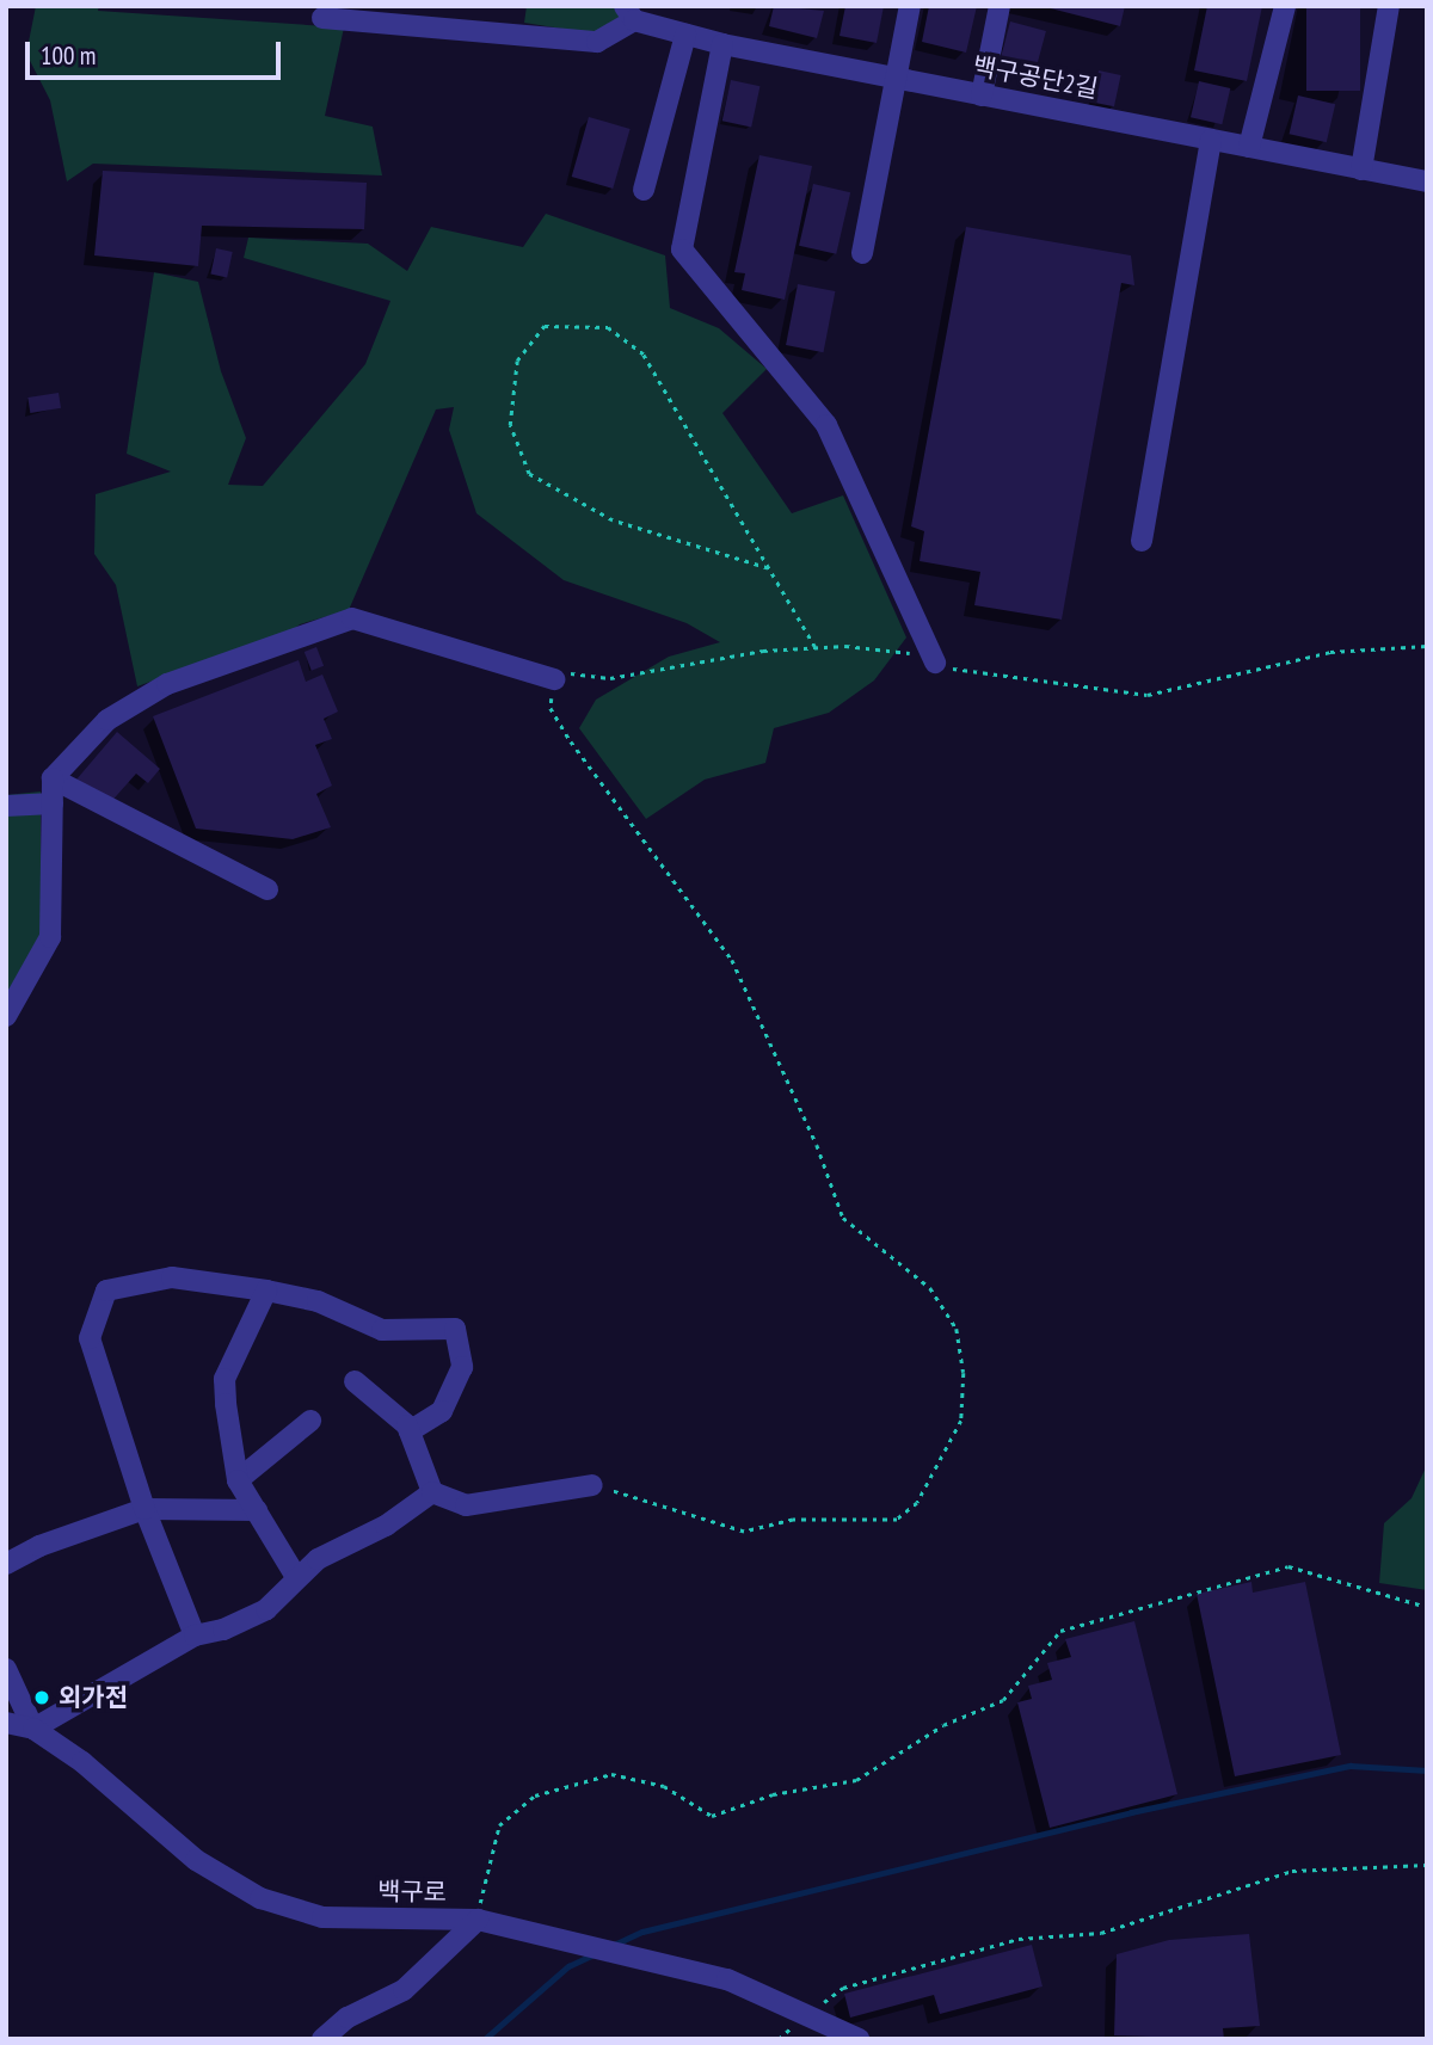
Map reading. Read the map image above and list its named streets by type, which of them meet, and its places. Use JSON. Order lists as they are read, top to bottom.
{
  "streets": {
    "street": ["백구공단2길", "백구로"]
  },
  "places": ["외가전"],
  "scale_bar": "100 m"
}
